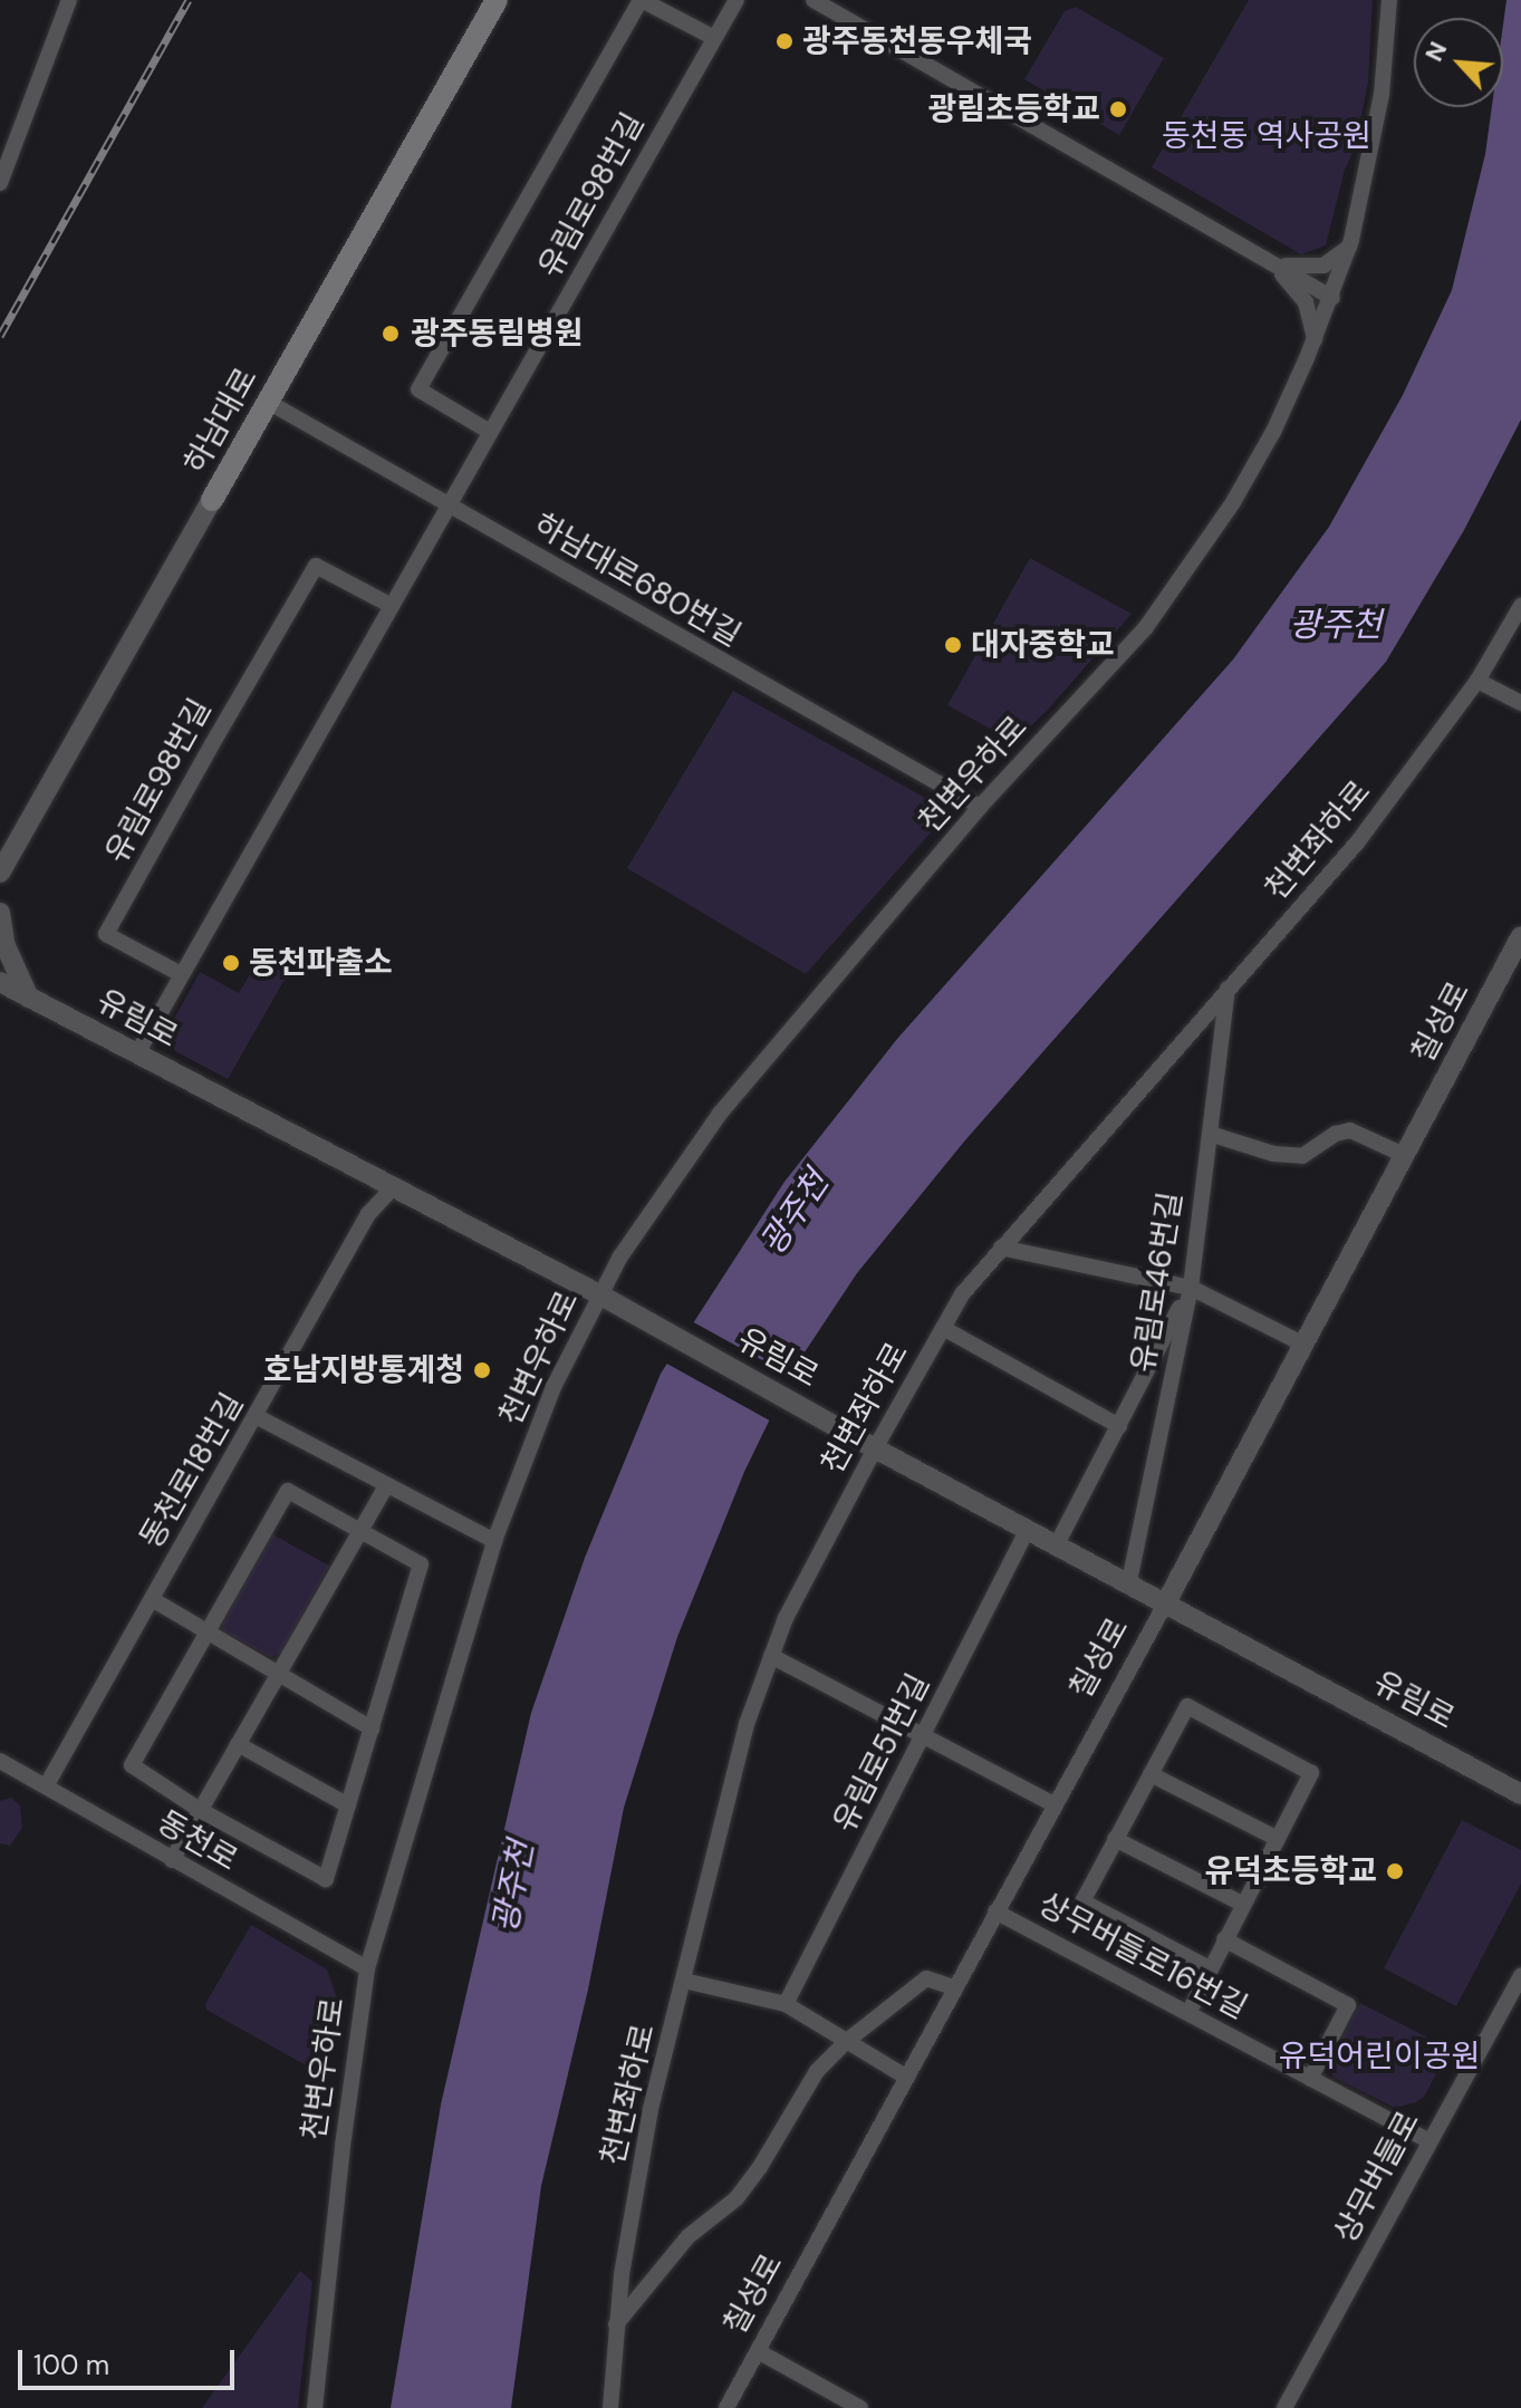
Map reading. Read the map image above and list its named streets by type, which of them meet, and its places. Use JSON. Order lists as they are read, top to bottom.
{
  "streets": {
    "main road": ["하남대로"],
    "street": [
      "유림로98번길",
      "하남대로680번길",
      "천변우하로",
      "천변좌하로",
      "유림로",
      "칠성로",
      "유림로46번길",
      "동천로18번길",
      "유림로51번길",
      "동천로",
      "상무버들로16번길",
      "상무버들로"
    ]
  },
  "crossings": [
    ["유림로98번길", "하남대로680번길"],
    ["유림로98번길", "유림로"],
    ["하남대로", "하남대로680번길"],
    ["하남대로680번길", "천변우하로"],
    ["천변우하로", "유림로"],
    ["천변우하로", "동천로"],
    ["천변좌하로", "유림로"],
    ["천변좌하로", "유림로46번길"],
    ["유림로", "칠성로"],
    ["유림로", "유림로46번길"],
    ["유림로", "동천로18번길"],
    ["유림로", "유림로51번길"],
    ["칠성로", "상무버들로16번길"],
    ["동천로18번길", "동천로"],
    ["상무버들로16번길", "상무버들로"]
  ],
  "water": ["광주천"],
  "parks": ["동천동 역사공원", "유덕어린이공원"],
  "places": [
    "광주동천동우체국",
    "광림초등학교",
    "광주동림병원",
    "대자중학교",
    "동천파출소",
    "호남지방통계청",
    "유덕초등학교"
  ],
  "scale_bar": "100 m",
  "north": "top left"
}
